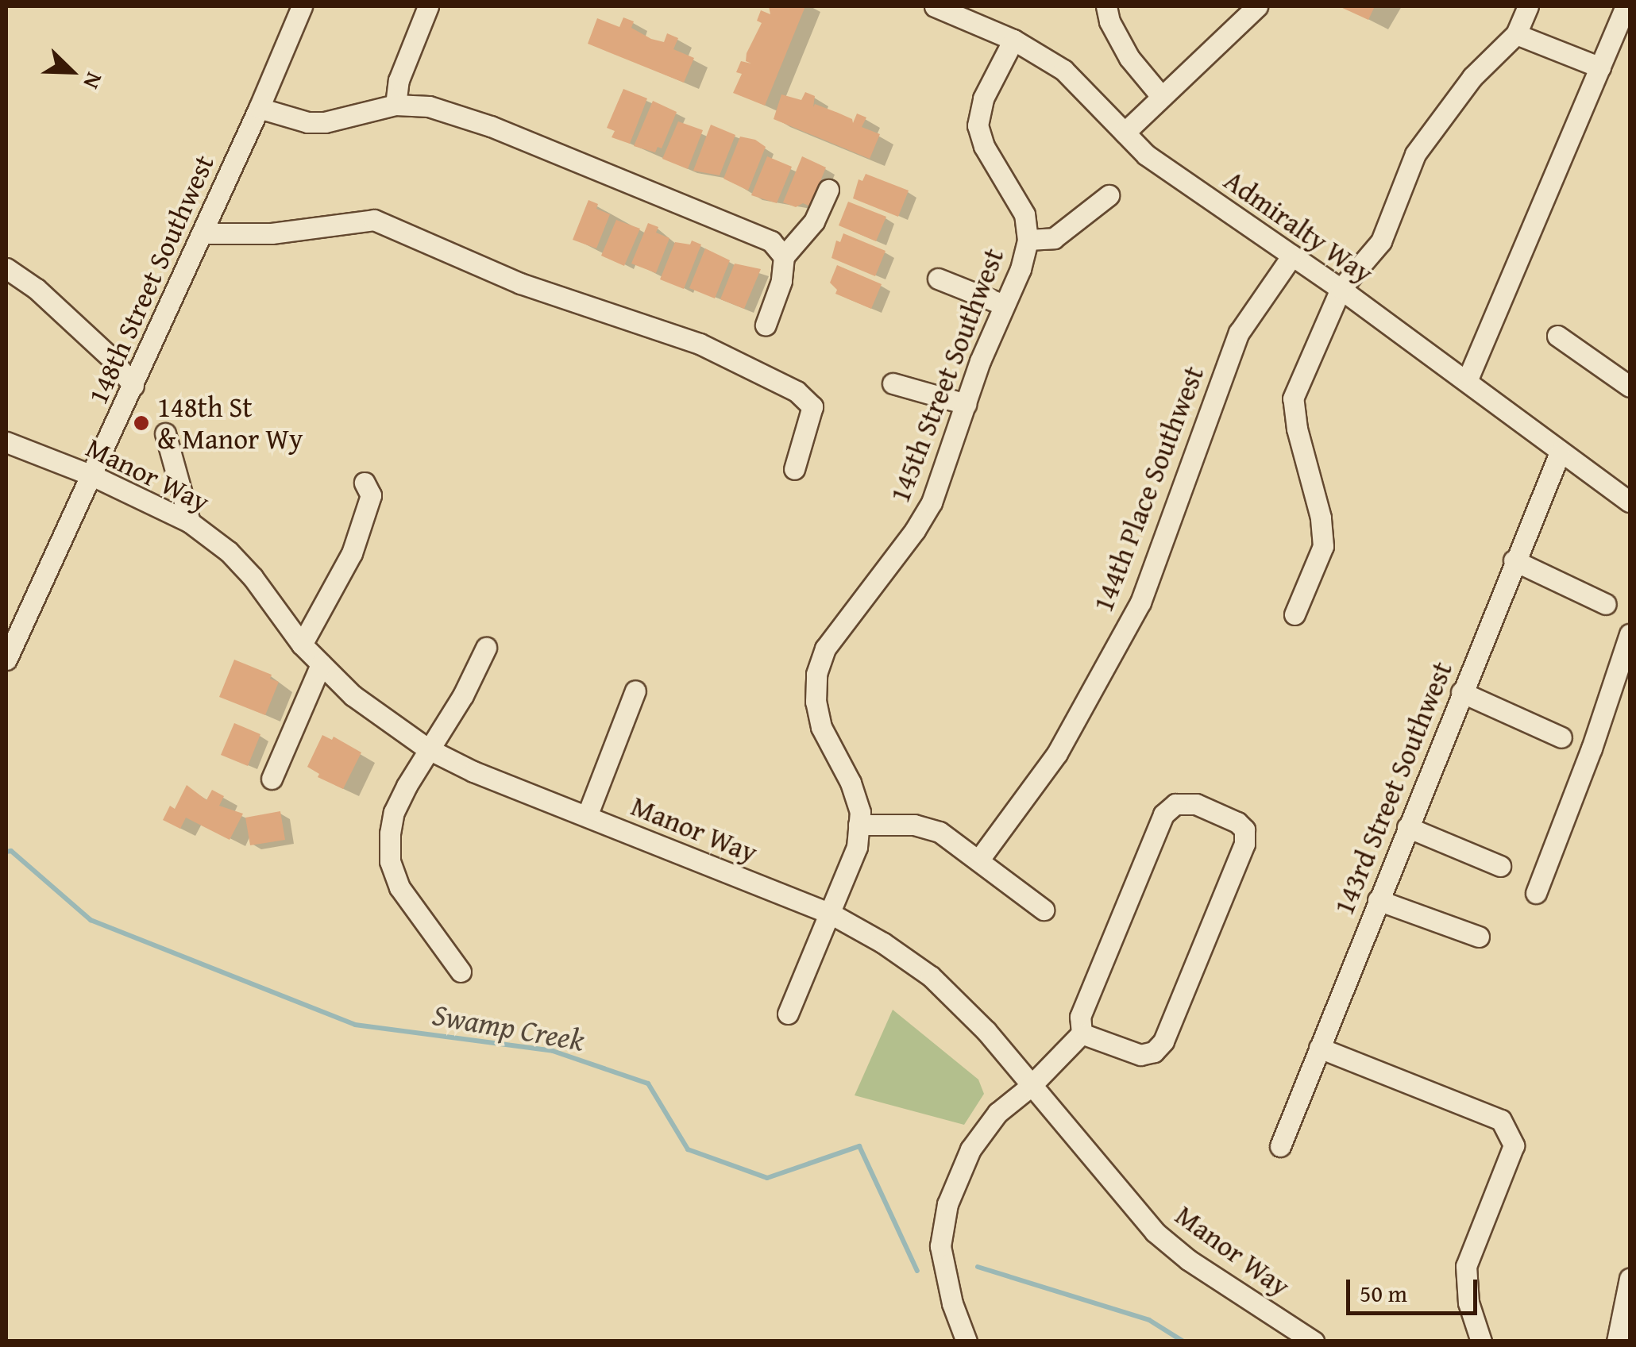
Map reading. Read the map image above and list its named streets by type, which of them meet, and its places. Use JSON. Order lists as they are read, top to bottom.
{
  "streets": {
    "street": [
      "Admiralty Way",
      "148th Street Southwest",
      "145th Street Southwest",
      "Manor Way",
      "144th Place Southwest",
      "143rd Street Southwest"
    ]
  },
  "crossings": [
    ["Admiralty Way", "145th Street Southwest"],
    ["Admiralty Way", "144th Place Southwest"],
    ["Admiralty Way", "143rd Street Southwest"],
    ["148th Street Southwest", "Manor Way"],
    ["145th Street Southwest", "Manor Way"]
  ],
  "water": ["Swamp Creek"],
  "places": ["148th St & Manor Wy"],
  "scale_bar": "50 m",
  "north": "bottom right"
}
